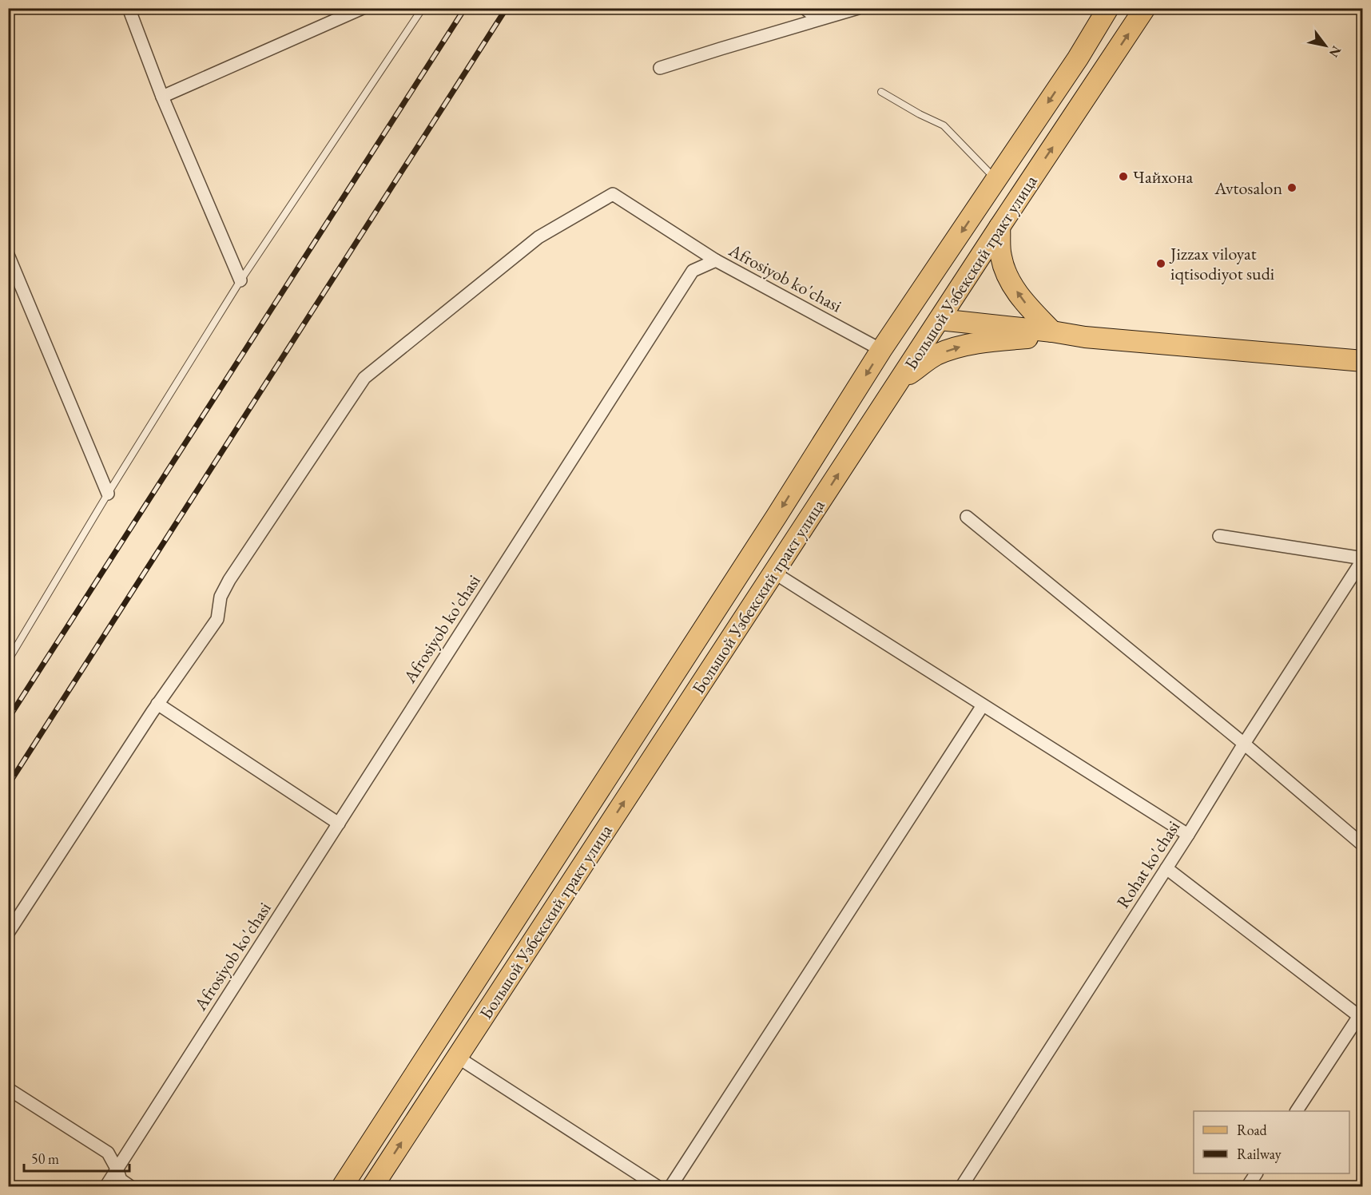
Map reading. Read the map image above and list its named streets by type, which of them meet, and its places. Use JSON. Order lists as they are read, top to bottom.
{
  "streets": {
    "main road": ["Большой Узбекский тракт улица"],
    "street": ["Afrosiyob ko'chasi", "Rohat ko'chasi"]
  },
  "crossings": [
    ["Большой Узбекский тракт улица", "Afrosiyob ko'chasi"]
  ],
  "places": ["Чайхона", "Avtosalon", "Jizzax viloyat iqtisodiyot sudi"],
  "legend": ["Road", "Railway"],
  "scale_bar": "50 m",
  "north": "bottom right"
}
